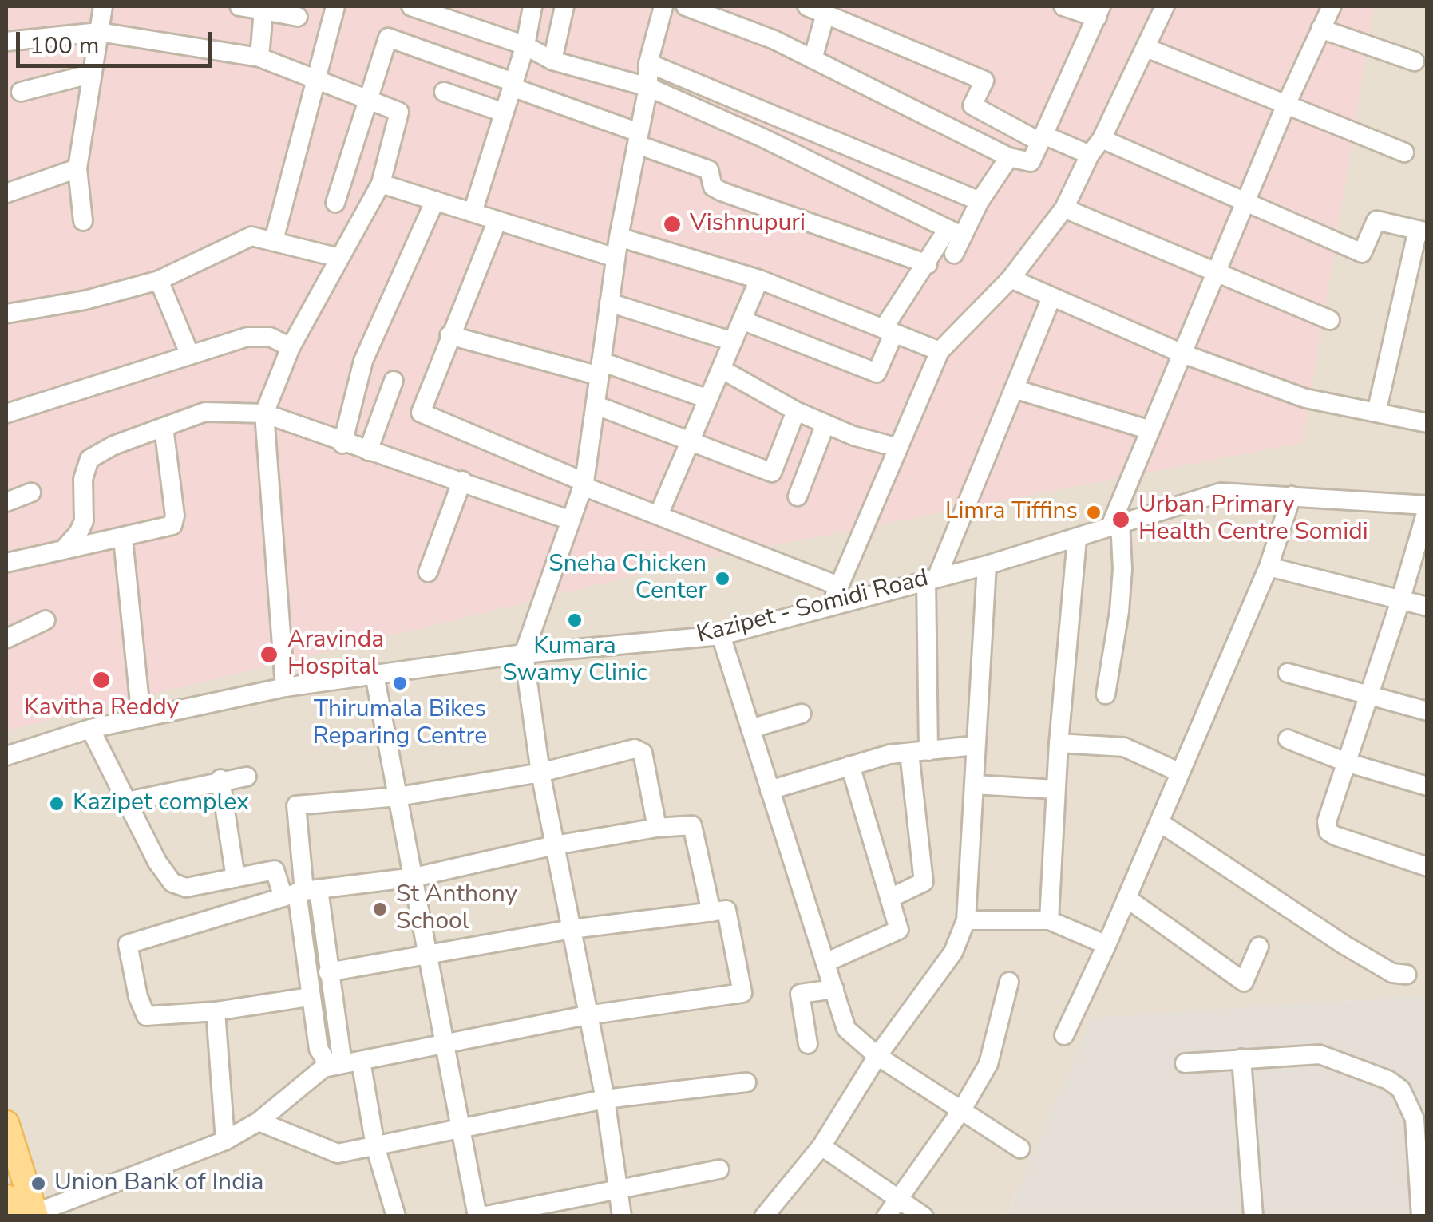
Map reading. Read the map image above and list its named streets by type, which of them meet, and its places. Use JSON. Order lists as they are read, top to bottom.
{
  "streets": {
    "street": ["Kazipet - Somidi Road"]
  },
  "places": [
    "Vishnupuri",
    "Limra Tiffins",
    "Urban Primary Health Centre Somidi",
    "Sneha Chicken Center",
    "Kumara Swamy Clinic",
    "Aravinda Hospital",
    "Kavitha Reddy",
    "Thirumala Bikes Reparing Centre",
    "Kazipet complex",
    "St Anthony School",
    "Union Bank of India"
  ],
  "scale_bar": "100 m"
}
